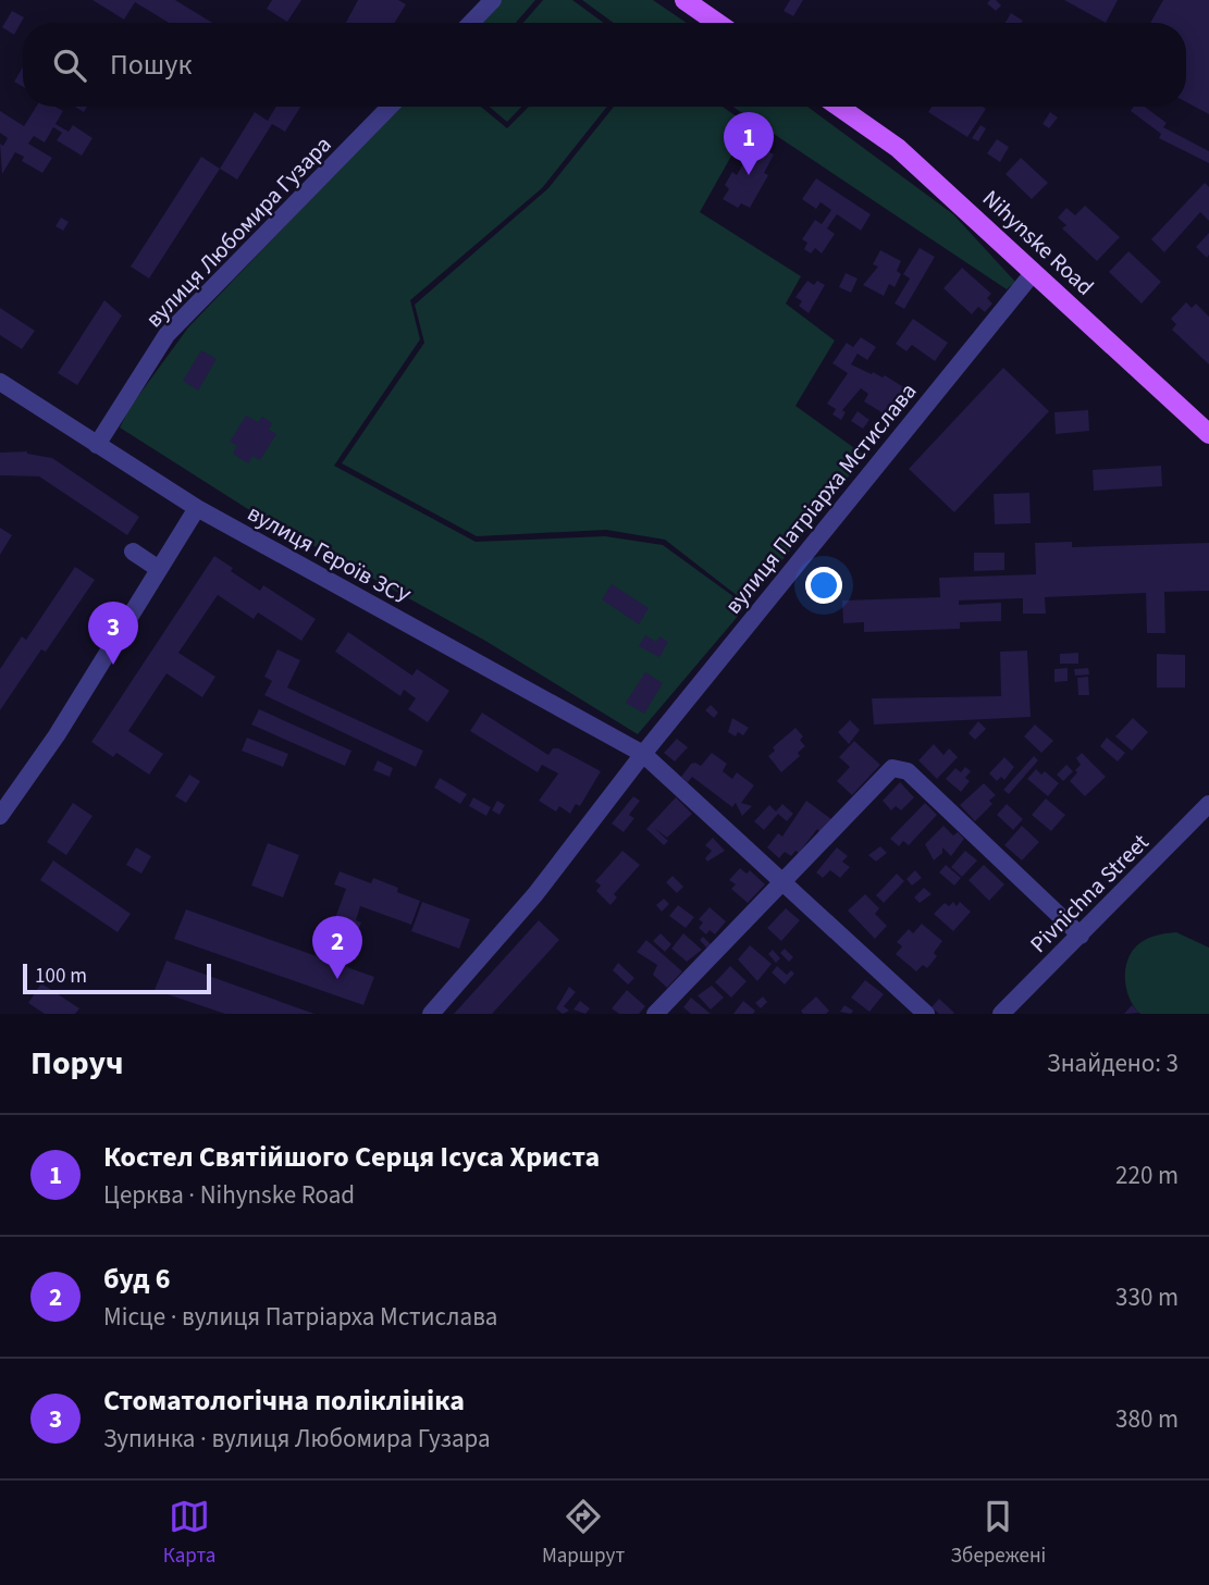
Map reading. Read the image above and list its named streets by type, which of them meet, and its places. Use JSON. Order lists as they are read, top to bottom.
{
  "streets": {
    "main road": ["Nihynske Road"],
    "street": [
      "вулиця Любомира Гузара",
      "вулиця Патріарха Мстислава",
      "вулиця Героїв ЗСУ",
      "Pivnichna Street"
    ]
  },
  "crossings": [
    ["вулиця Любомира Гузара", "вулиця Героїв ЗСУ"],
    ["Nihynske Road", "вулиця Патріарха Мстислава"],
    ["вулиця Патріарха Мстислава", "вулиця Героїв ЗСУ"]
  ],
  "scale_bar": "100 m",
  "page": {
    "search": "Пошук",
    "pins": ["1", "3", "2"],
    "scale": "100 m",
    "heading": ["Поруч", "Знайдено: 3"],
    "list": [
      {
        "mark": "1",
        "name": "Костел Святійшого Серця Ісуса Христа",
        "note": "Церква · Nihynske Road",
        "value": "220 m"
      },
      {
        "mark": "2",
        "name": "буд 6",
        "note": "Місце · вулиця Патріарха Мстислава",
        "value": "330 m"
      },
      {
        "mark": "3",
        "name": "Стоматологічна поліклініка",
        "note": "Зупинка · вулиця Любомира Гузара",
        "value": "380 m"
      }
    ],
    "nav": ["Карта", "Маршрут", "Збережені"]
  }
}
